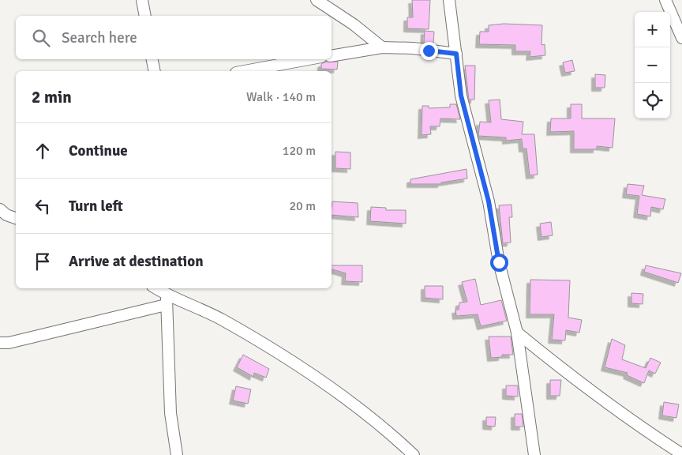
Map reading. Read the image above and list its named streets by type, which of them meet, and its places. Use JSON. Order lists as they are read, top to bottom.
{
  "page": {
    "map_buttons": ["+", "−"],
    "search": "Search here",
    "heading": ["2 min", "Walk · 140 m"],
    "list": [
      ["Continue", "120 m"],
      ["Turn left", "20 m"],
      "Arrive at destination"
    ]
  }
}
